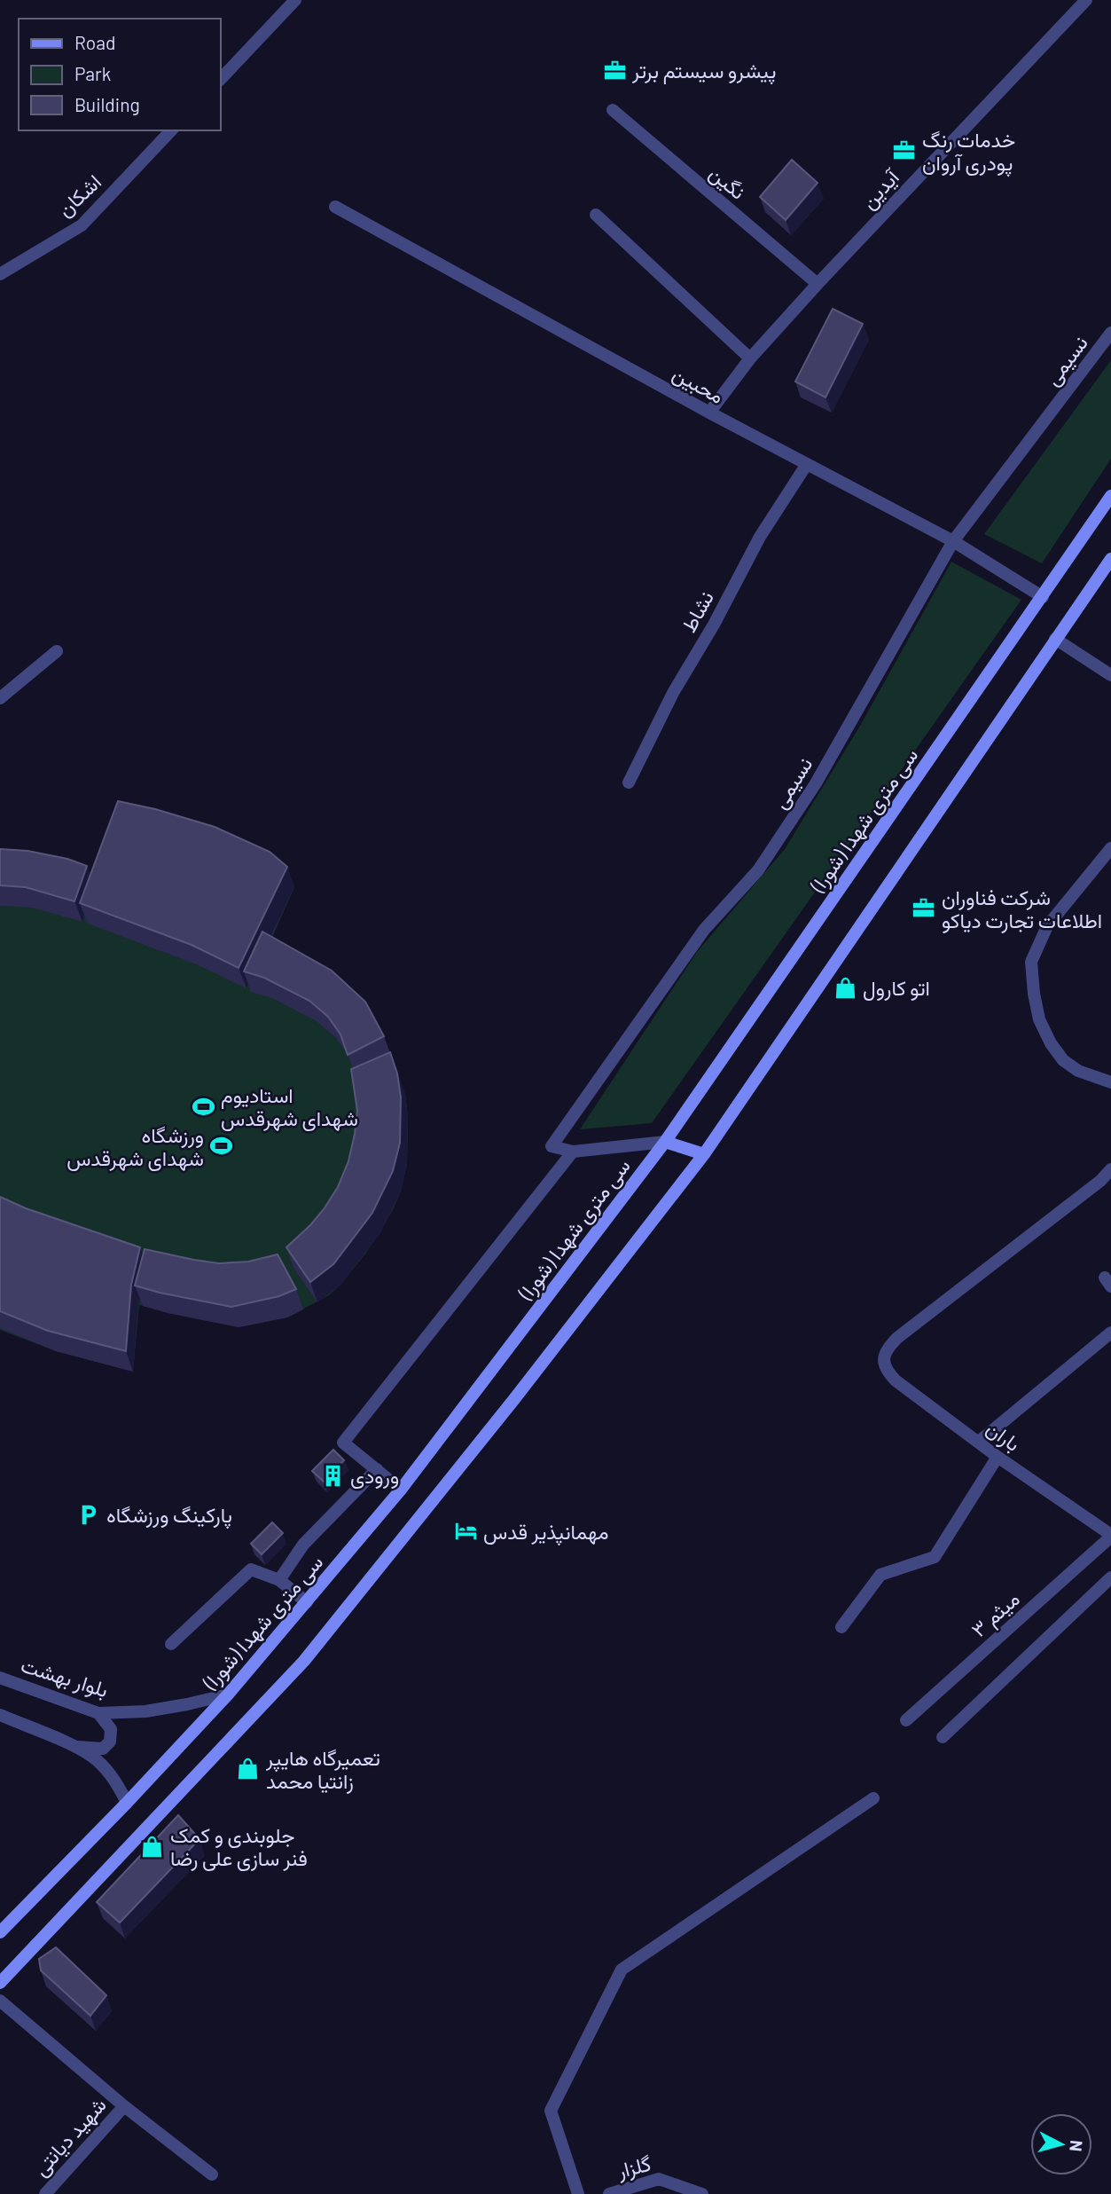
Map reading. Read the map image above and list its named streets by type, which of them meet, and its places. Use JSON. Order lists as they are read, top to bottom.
{
  "streets": {
    "main road": ["سی متری شهدا (شورا)"],
    "street": [
      "نگین",
      "آیدین",
      "اشکان",
      "نسیمی",
      "محبین",
      "نشاط",
      "باران",
      "میثم ۳",
      "بلوار بهشت",
      "شهید دیانتی",
      "گلزار"
    ]
  },
  "crossings": [
    ["نگین", "آیدین"],
    ["آیدین", "محبین"],
    ["نسیمی", "محبین"],
    ["محبین", "نشاط"],
    ["محبین", "سی متری شهدا (شورا)"],
    ["سی متری شهدا (شورا)", "بلوار بهشت"],
    ["باران", "میثم ۳"]
  ],
  "places": {
    "office": ["پیشرو سیستم برتر", "خدمات رنگ پودری آروان", "شرکت فناوران اطلاعات تجارت دیاکو"],
    "shop": ["اتو کارول", "تعمیرگاه هایپر زانتیا محمد", "جلوبندی و کمک فنر سازی علی رضا"],
    "sports": ["استادیوم شهدای شهرقدس", "ورزشگاه شهدای شهرقدس"],
    "building": ["ورودی"],
    "parking": ["پارکینگ ورزشگاه"],
    "hotel": ["مهمانپذیر قدس"]
  },
  "legend": ["Road", "Park", "Building"],
  "north": "right"
}
